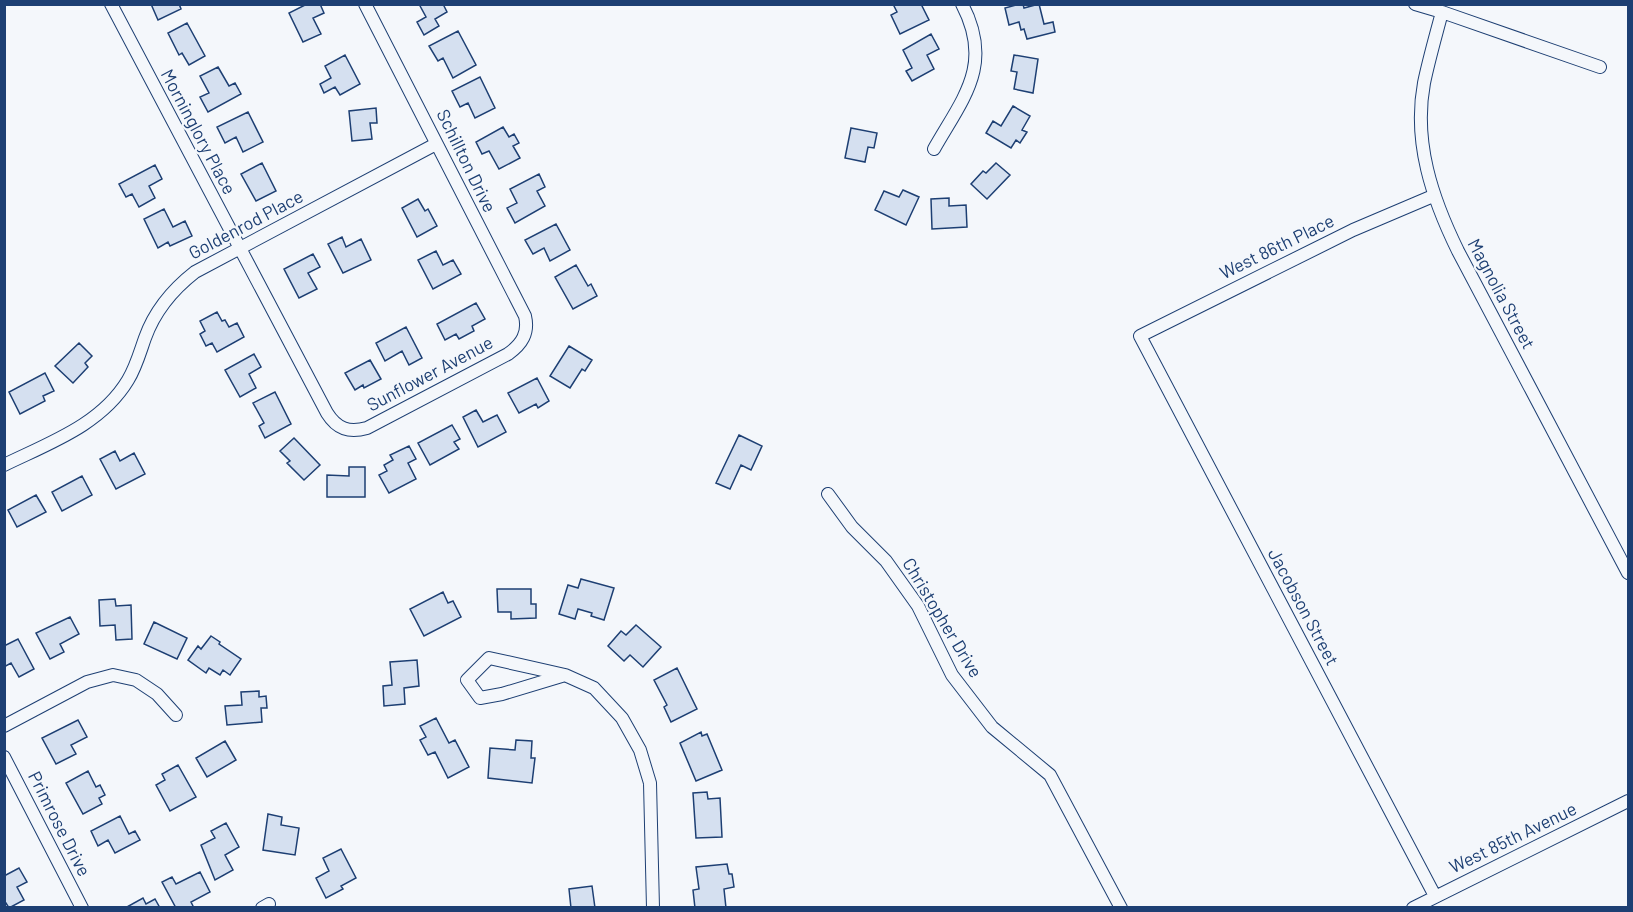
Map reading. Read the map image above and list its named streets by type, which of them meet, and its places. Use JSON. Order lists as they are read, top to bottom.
{
  "streets": {
    "street": [
      "Morninglory Place",
      "Schillton Drive",
      "Goldenrod Place",
      "West 86th Place",
      "Magnolia Street",
      "Sunflower Avenue",
      "Jacobson Street",
      "Christopher Drive",
      "Primrose Drive",
      "West 85th Avenue"
    ]
  },
  "crossings": [
    ["Morninglory Place", "Goldenrod Place"],
    ["Morninglory Place", "Sunflower Avenue"],
    ["Schillton Drive", "Goldenrod Place"],
    ["Schillton Drive", "Sunflower Avenue"],
    ["West 86th Place", "Magnolia Street"],
    ["West 86th Place", "Jacobson Street"],
    ["Jacobson Street", "West 85th Avenue"]
  ]
}
